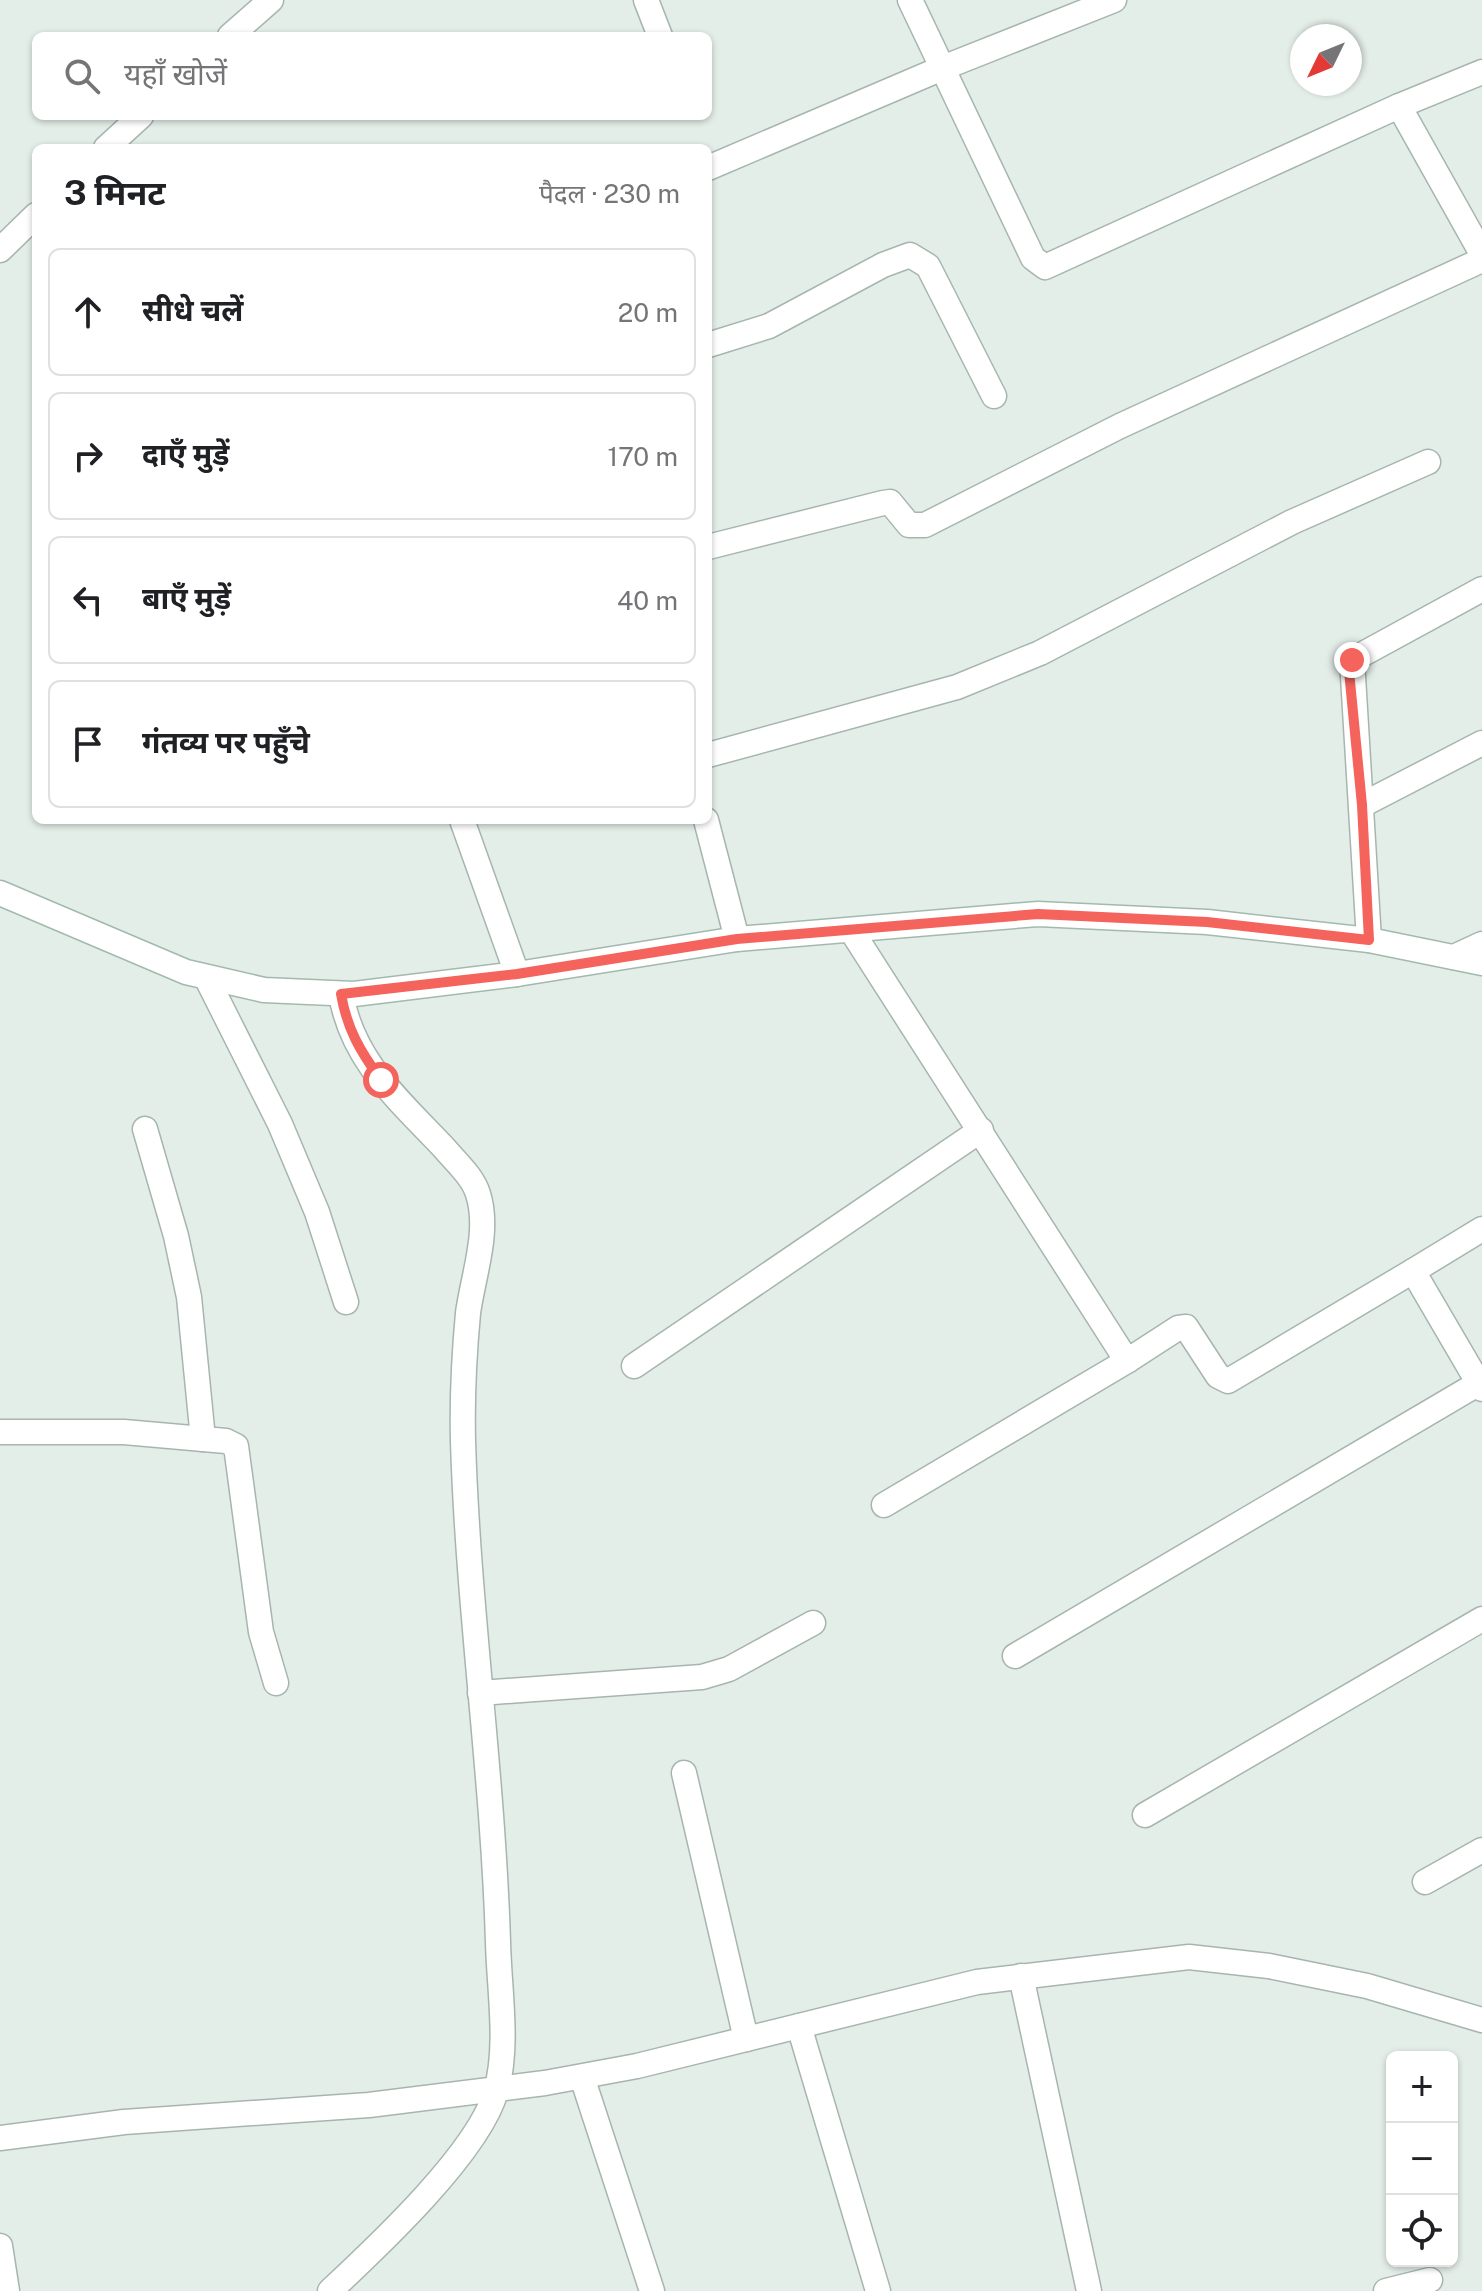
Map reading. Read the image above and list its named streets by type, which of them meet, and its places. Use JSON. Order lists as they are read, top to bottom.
{
  "north": "bottom left",
  "page": {
    "search": "यहाँ खोजें",
    "heading": ["3 मिनट", "पैदल · 230 m"],
    "list": [
      ["सीधे चलें", "20 m"],
      ["दाएँ मुड़ें", "170 m"],
      ["बाएँ मुड़ें", "40 m"],
      "गंतव्य पर पहुँचे"
    ],
    "map_buttons": ["+", "−"]
  }
}
